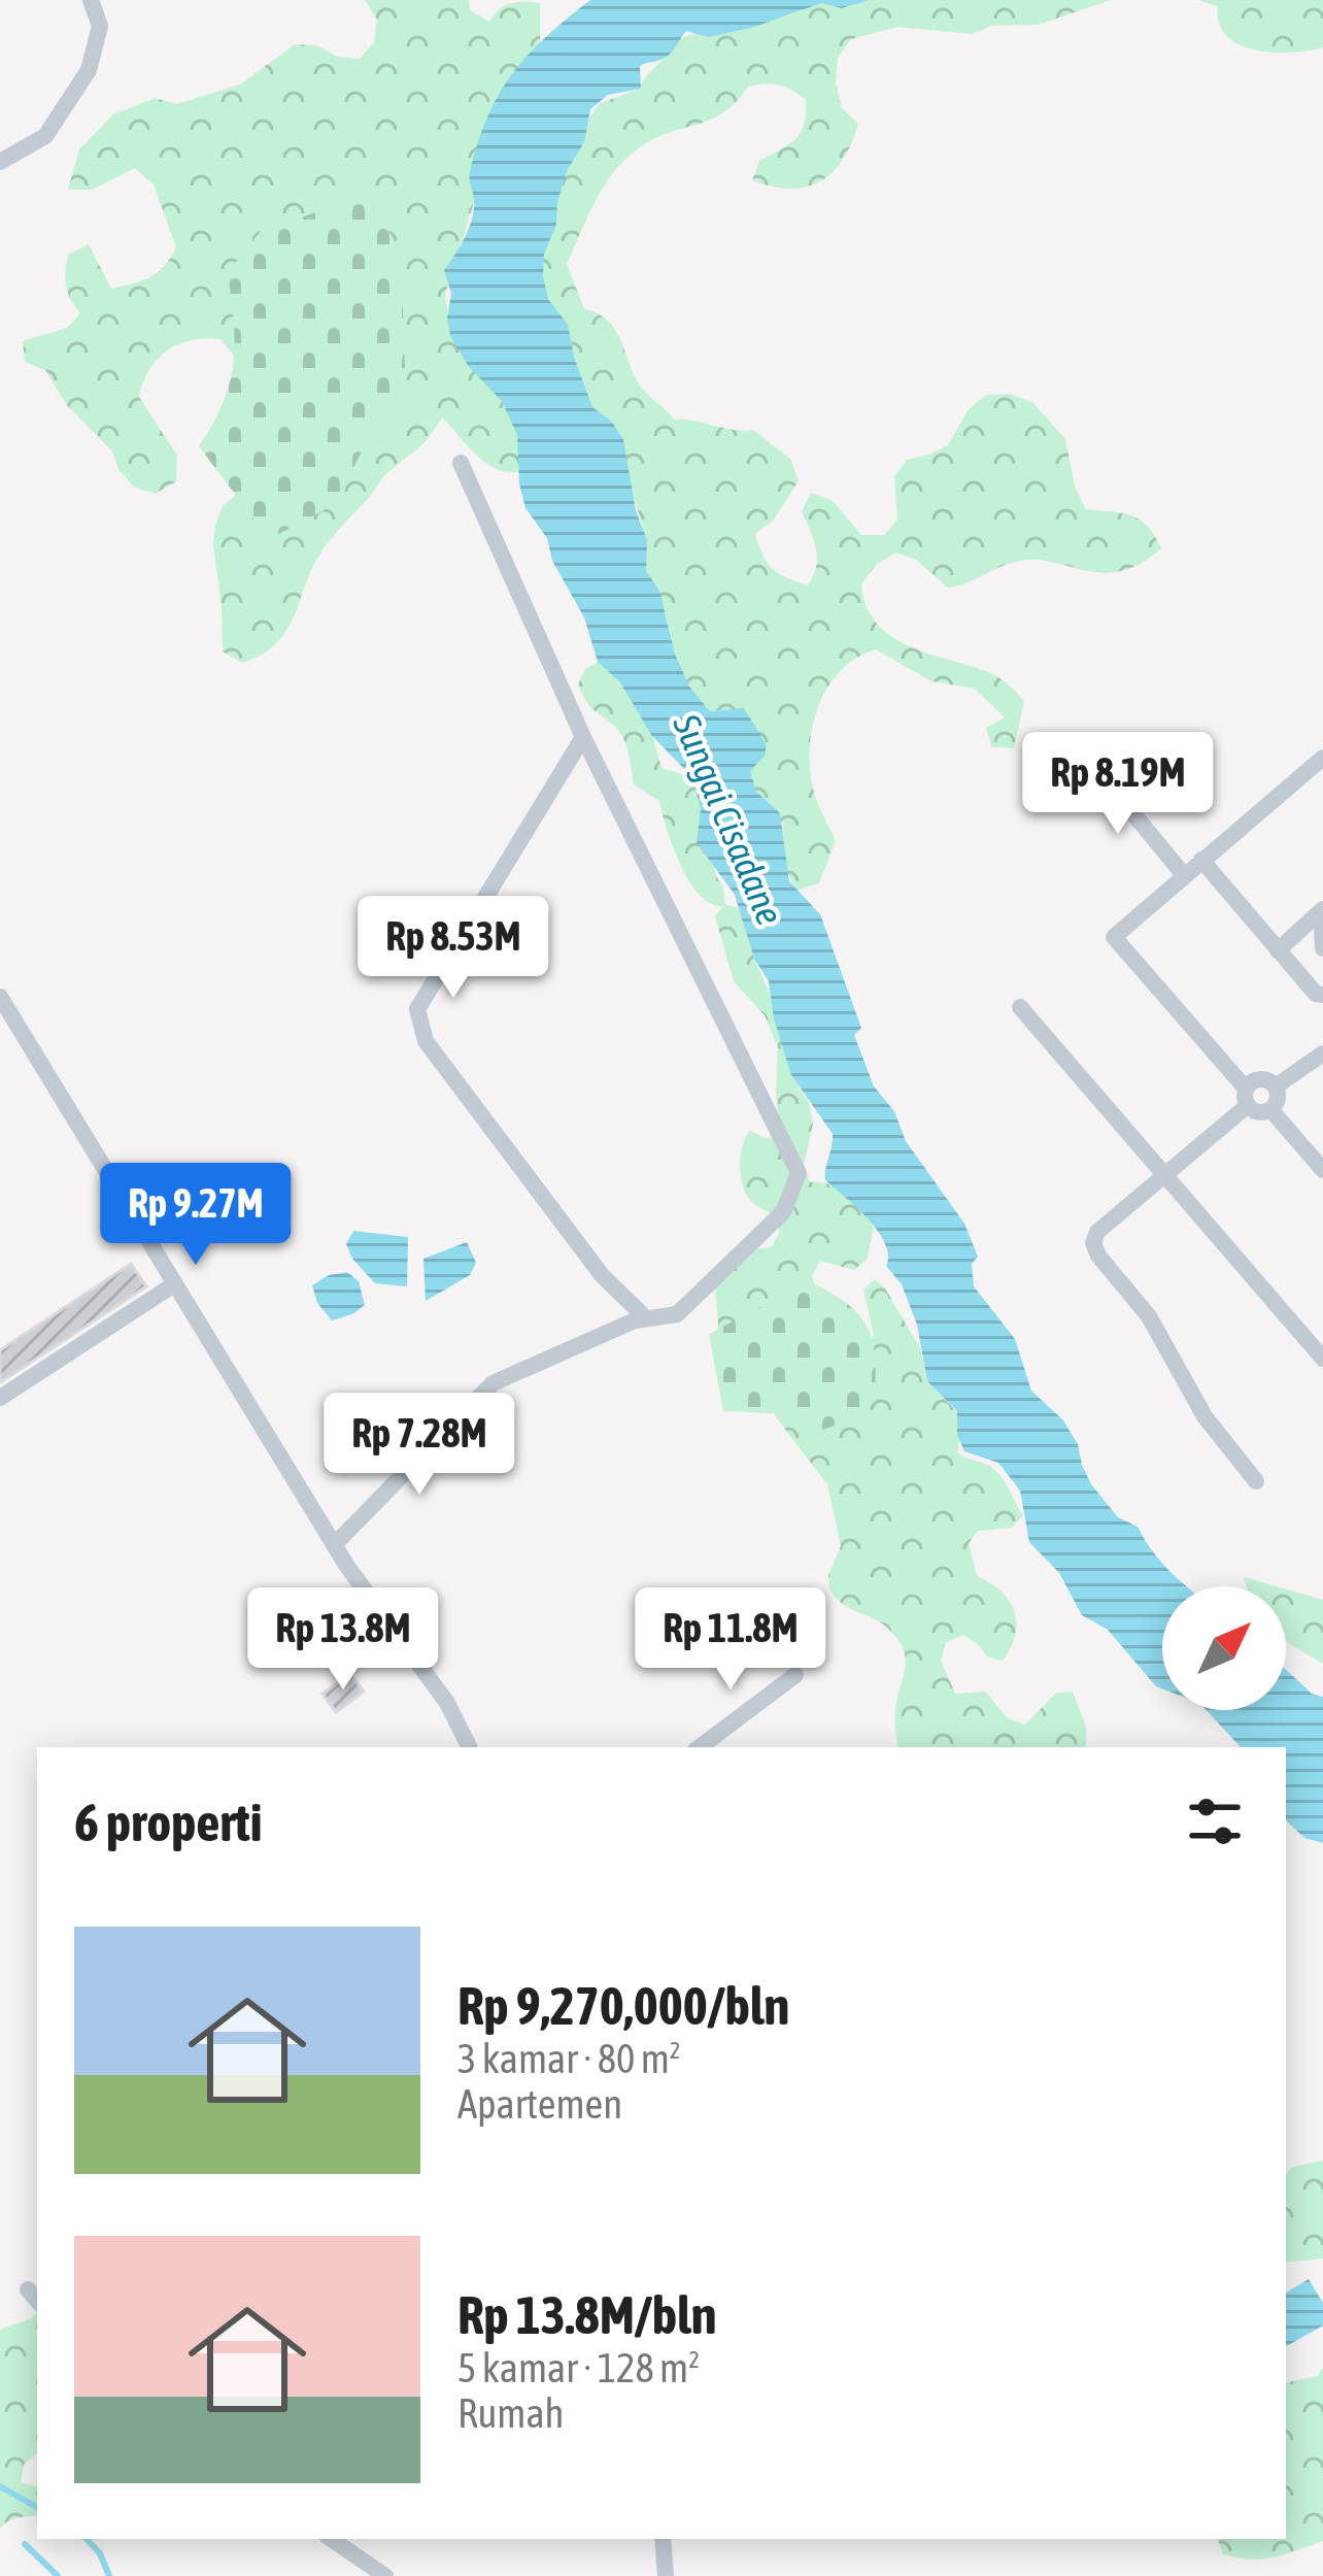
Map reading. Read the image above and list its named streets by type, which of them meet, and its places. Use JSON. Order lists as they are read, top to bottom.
{
  "water": ["Sungai Cisadane"],
  "north": "top right",
  "page": {
    "price": [
      "Rp 8.19M",
      "Rp 8.53M",
      "Rp 9.27M",
      "Rp 7.28M",
      "Rp 13.8M",
      "Rp 11.8M"
    ],
    "heading": "6 properti",
    "list": [
      {
        "name": "Rp 9,270,000/bln",
        "note": "3 kamar · 80 m² · Apartemen"
      },
      {
        "name": "Rp 13.8M/bln",
        "note": "5 kamar · 128 m² · Rumah"
      }
    ]
  }
}
